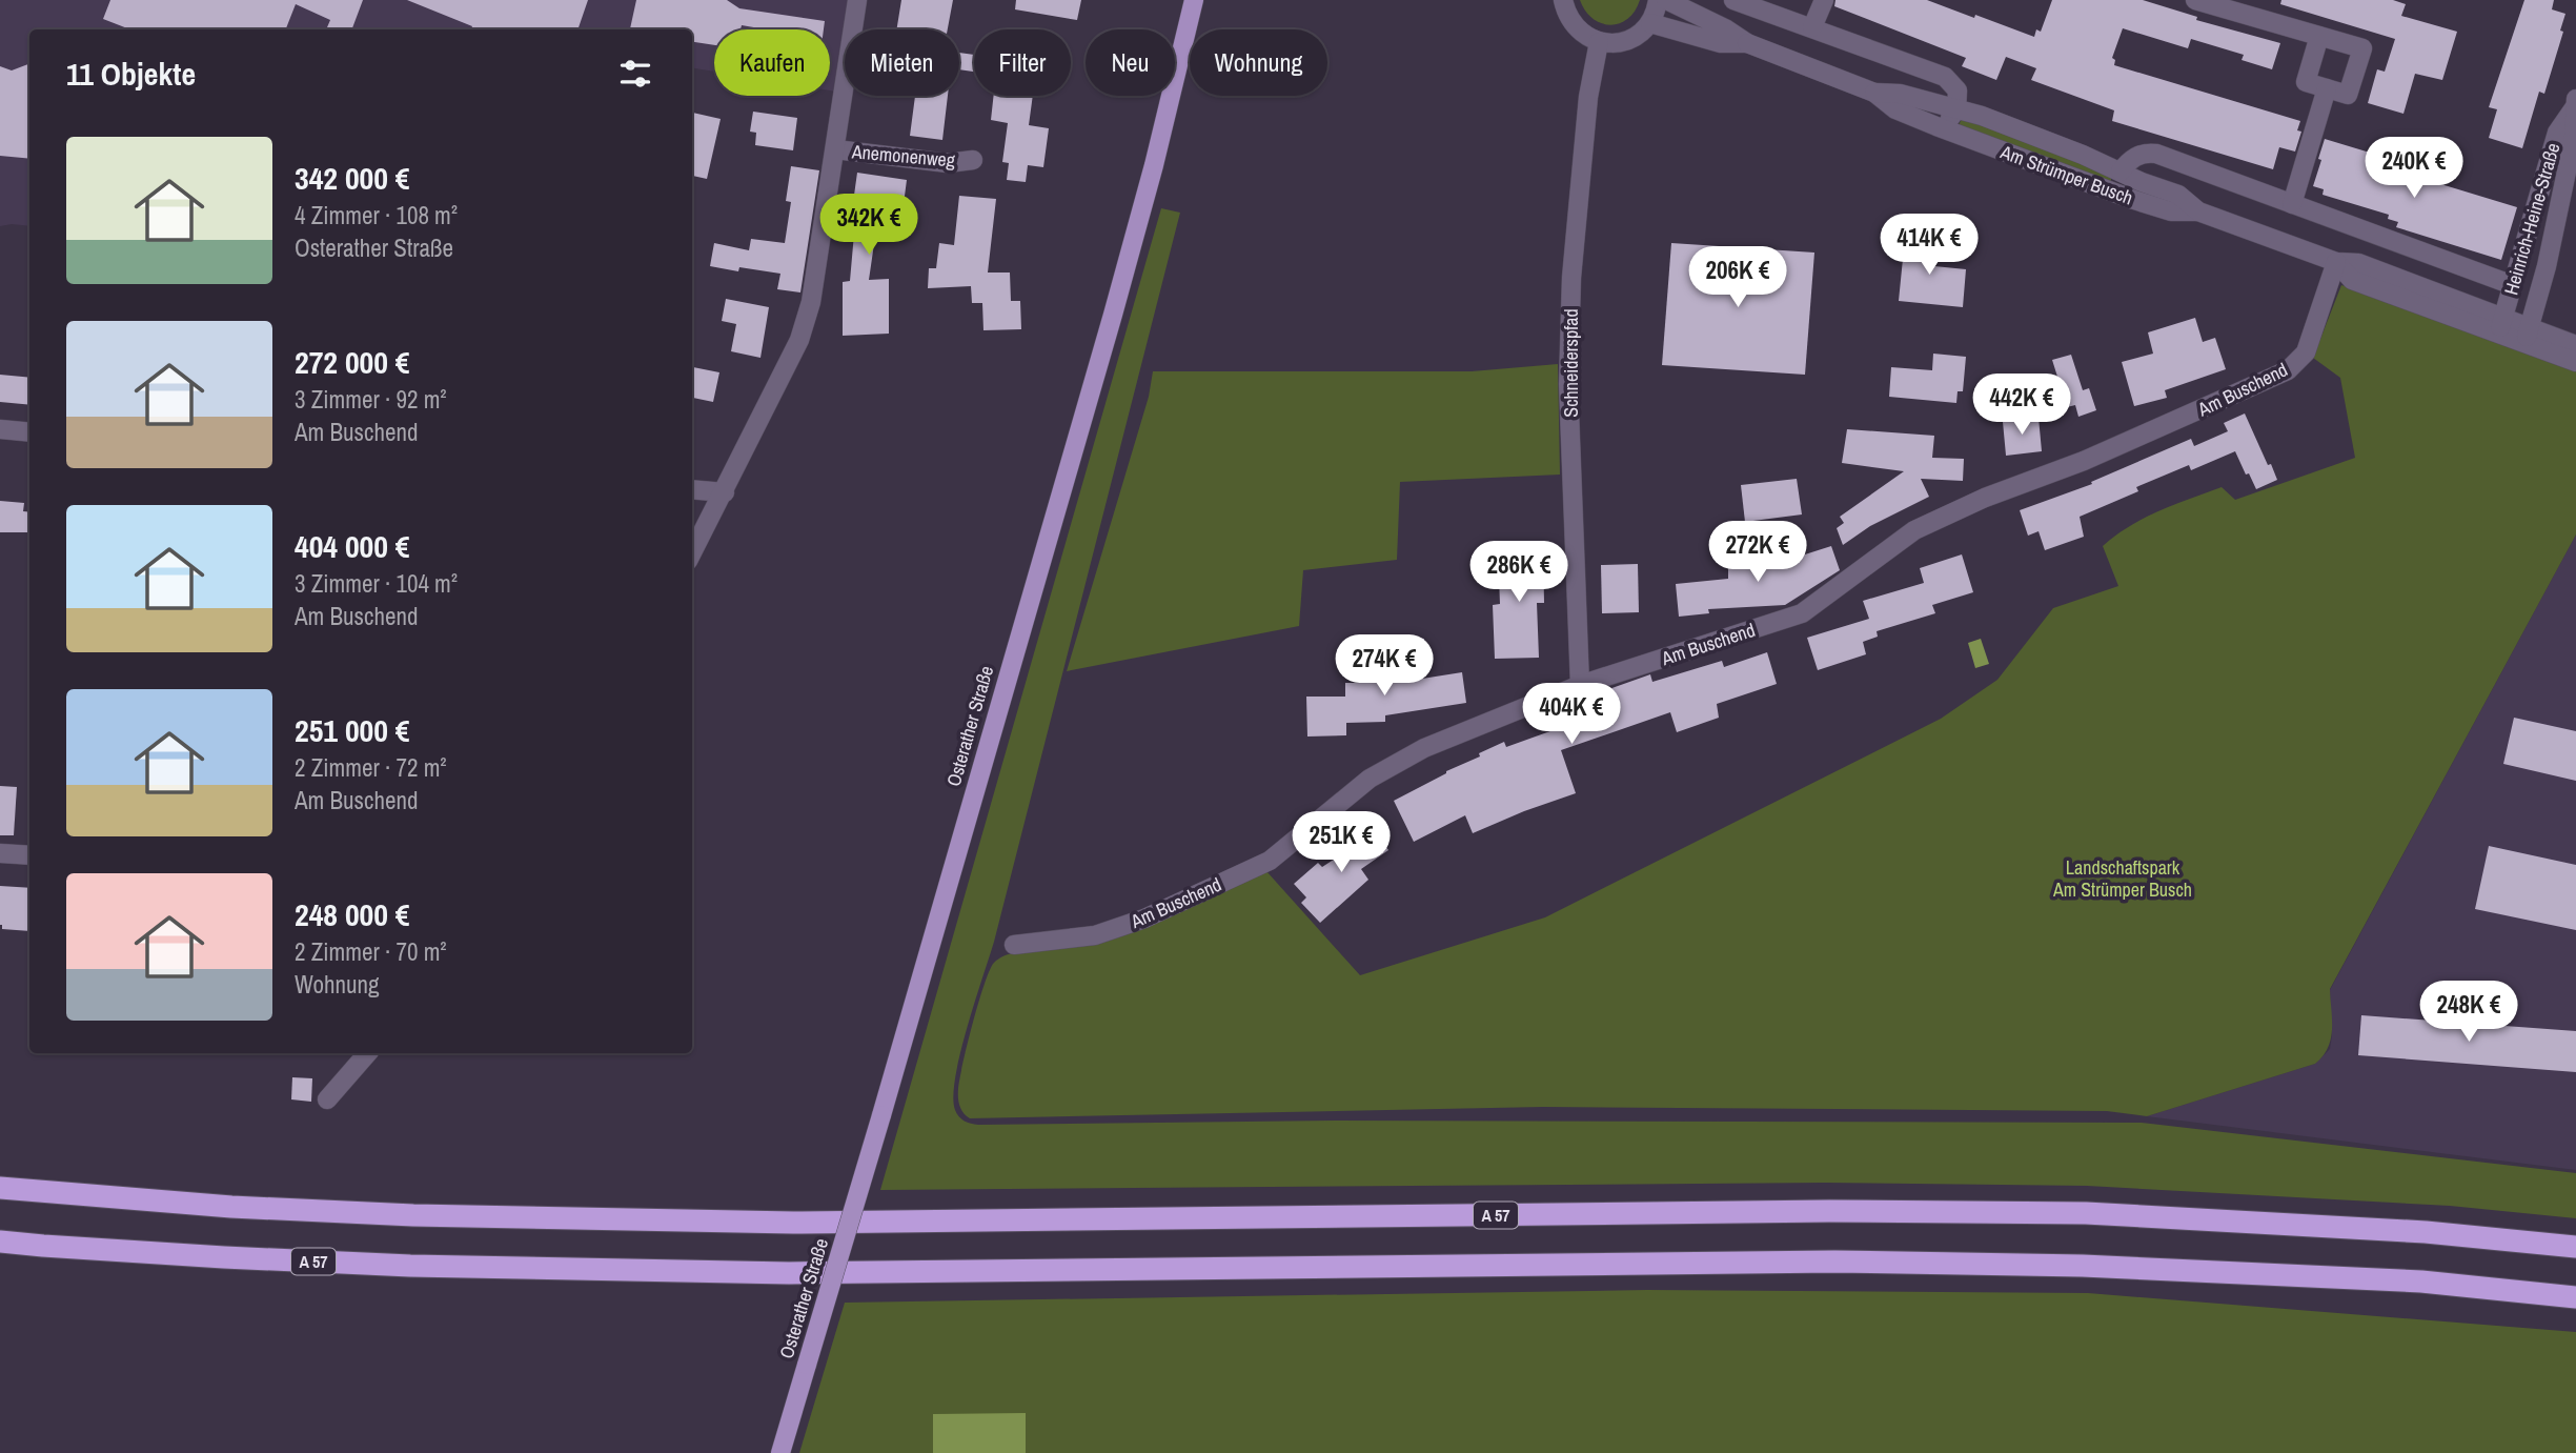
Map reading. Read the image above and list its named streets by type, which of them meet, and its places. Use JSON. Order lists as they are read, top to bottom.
{
  "streets": {
    "highway": ["A 57"],
    "main road": ["Osterather Straße"],
    "street": [
      "Anemonenweg",
      "Am Strümper Busch",
      "Heinrich-Heine-Straße",
      "Schneiderspfad",
      "Am Buschend"
    ]
  },
  "crossings": [
    ["Am Strümper Busch", "Heinrich-Heine-Straße"],
    ["Am Strümper Busch", "Am Buschend"],
    ["Schneiderspfad", "Am Buschend"]
  ],
  "parks": ["Landschaftspark Am Strümper Busch"],
  "page": {
    "chip": [
      "Kaufen",
      "Mieten",
      "Filter",
      "Neu",
      "Wohnung"
    ],
    "heading": "11 Objekte",
    "list": [
      {
        "name": "342 000 €",
        "note": "4 Zimmer · 108 m² · Osterather Straße"
      },
      {
        "name": "272 000 €",
        "note": "3 Zimmer · 92 m² · Am Buschend"
      },
      {
        "name": "404 000 €",
        "note": "3 Zimmer · 104 m² · Am Buschend"
      },
      {
        "name": "251 000 €",
        "note": "2 Zimmer · 72 m² · Am Buschend"
      },
      {
        "name": "248 000 €",
        "note": "2 Zimmer · 70 m² · Wohnung"
      }
    ],
    "price": [
      "240K €",
      "342K €",
      "414K €",
      "206K €",
      "442K €",
      "272K €",
      "286K €",
      "274K €",
      "404K €",
      "251K €",
      "248K €"
    ]
  }
}
